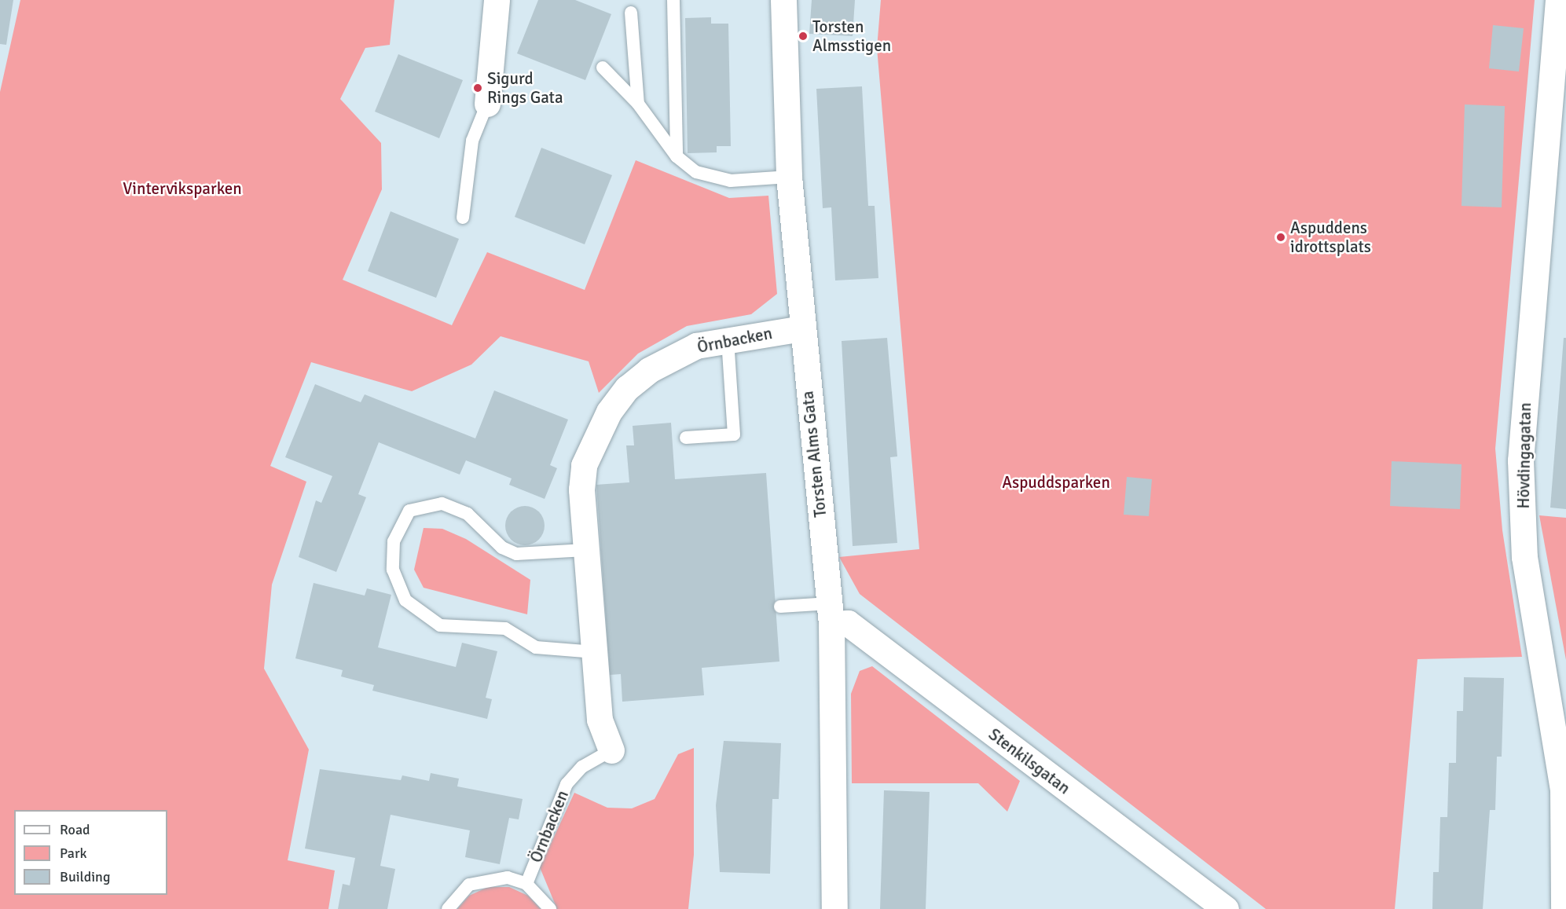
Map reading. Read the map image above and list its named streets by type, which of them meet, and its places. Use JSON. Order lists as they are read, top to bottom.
{
  "streets": {
    "street": [
      "Örnbacken",
      "Torsten Alms Gata",
      "Hövdingagatan",
      "Stenkilsgatan"
    ]
  },
  "crossings": [
    ["Örnbacken", "Torsten Alms Gata"],
    ["Torsten Alms Gata", "Stenkilsgatan"]
  ],
  "parks": ["Vinterviksparken", "Aspuddsparken"],
  "places": ["Torsten Almsstigen", "Sigurd Rings Gata", "Aspuddens idrottsplats"],
  "legend": ["Road", "Park", "Building"]
}
